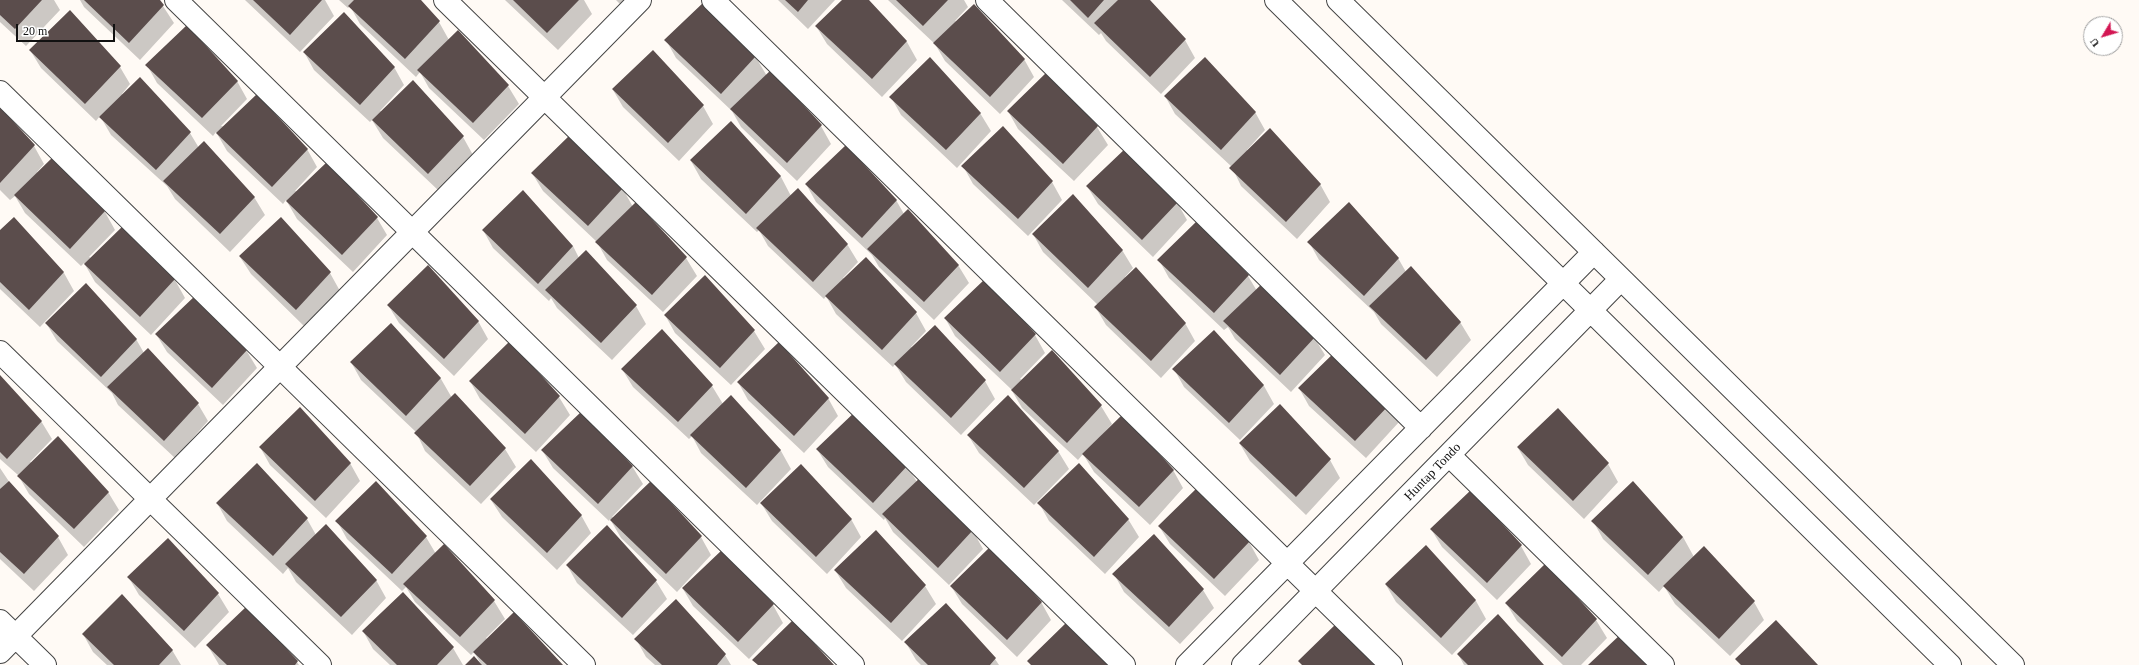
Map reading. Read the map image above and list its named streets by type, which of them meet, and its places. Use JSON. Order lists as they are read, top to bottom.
{
  "streets": {
    "street": ["Huntap Tondo"]
  },
  "scale_bar": "20 m",
  "north": "bottom left"
}
